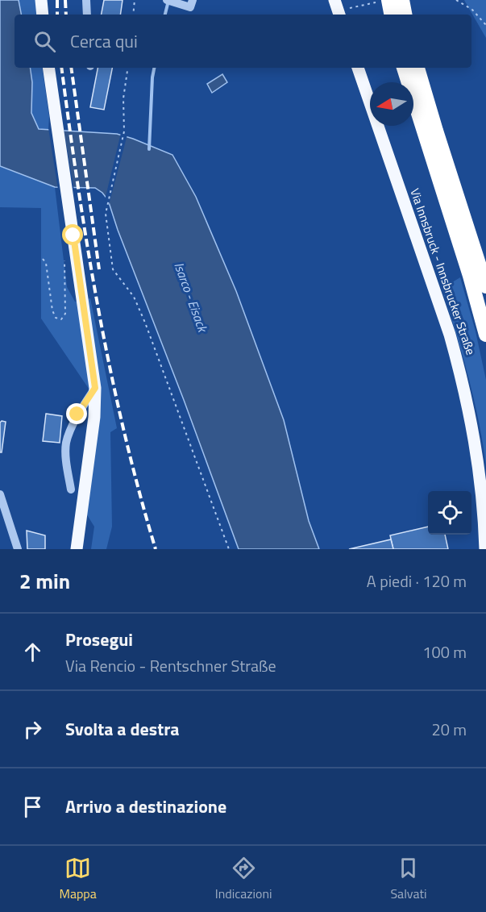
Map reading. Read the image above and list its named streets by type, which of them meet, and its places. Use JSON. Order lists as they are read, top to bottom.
{
  "streets": {
    "main road": ["Via Innsbruck - Innsbrucker Straße"]
  },
  "water": ["Isarco - Eisack"],
  "north": "left",
  "page": {
    "search": "Cerca qui",
    "heading": ["2 min", "A piedi · 120 m"],
    "list": [
      ["Prosegui", "Via Rencio - Rentschner Straße", "100 m"],
      ["Svolta a destra", "20 m"],
      "Arrivo a destinazione"
    ],
    "nav": ["Mappa", "Indicazioni", "Salvati"]
  }
}
